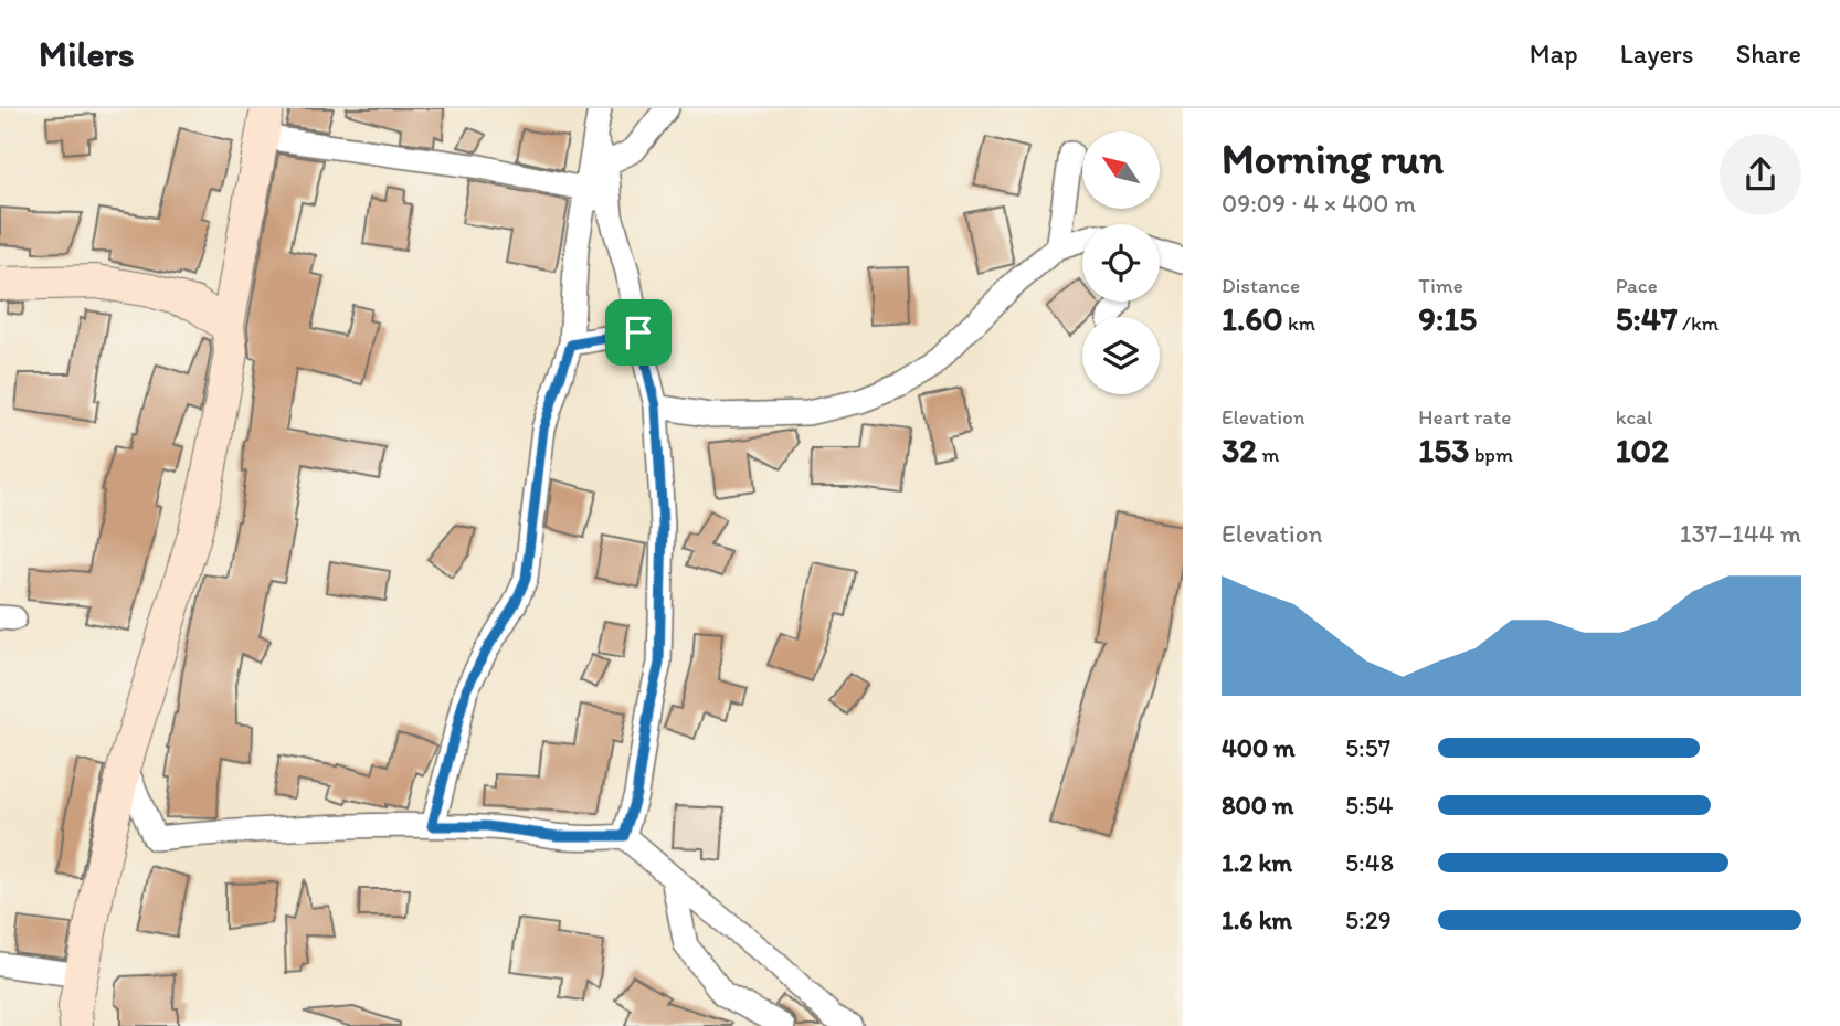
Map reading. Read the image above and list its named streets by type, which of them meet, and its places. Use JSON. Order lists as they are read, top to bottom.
{
  "north": "top left",
  "page": {
    "header": "Milers",
    "nav": ["Map", "Layers", "Share"],
    "heading": ["Morning run", "09:09 · 4 × 400 m"],
    "stats": [
      ["Distance", "1.60 km"],
      ["Time", "9:15"],
      ["Pace", "5:47 /km"],
      ["Elevation", "32 m"],
      ["Heart rate", "153 bpm"],
      ["kcal", "102"]
    ],
    "chart": ["Elevation", "137–144 m"],
    "list": [
      {
        "name": "400 m",
        "note": "5:57"
      },
      {
        "name": "800 m",
        "note": "5:54"
      },
      {
        "name": "1.2 km",
        "note": "5:48"
      },
      {
        "name": "1.6 km",
        "note": "5:29"
      }
    ]
  }
}
